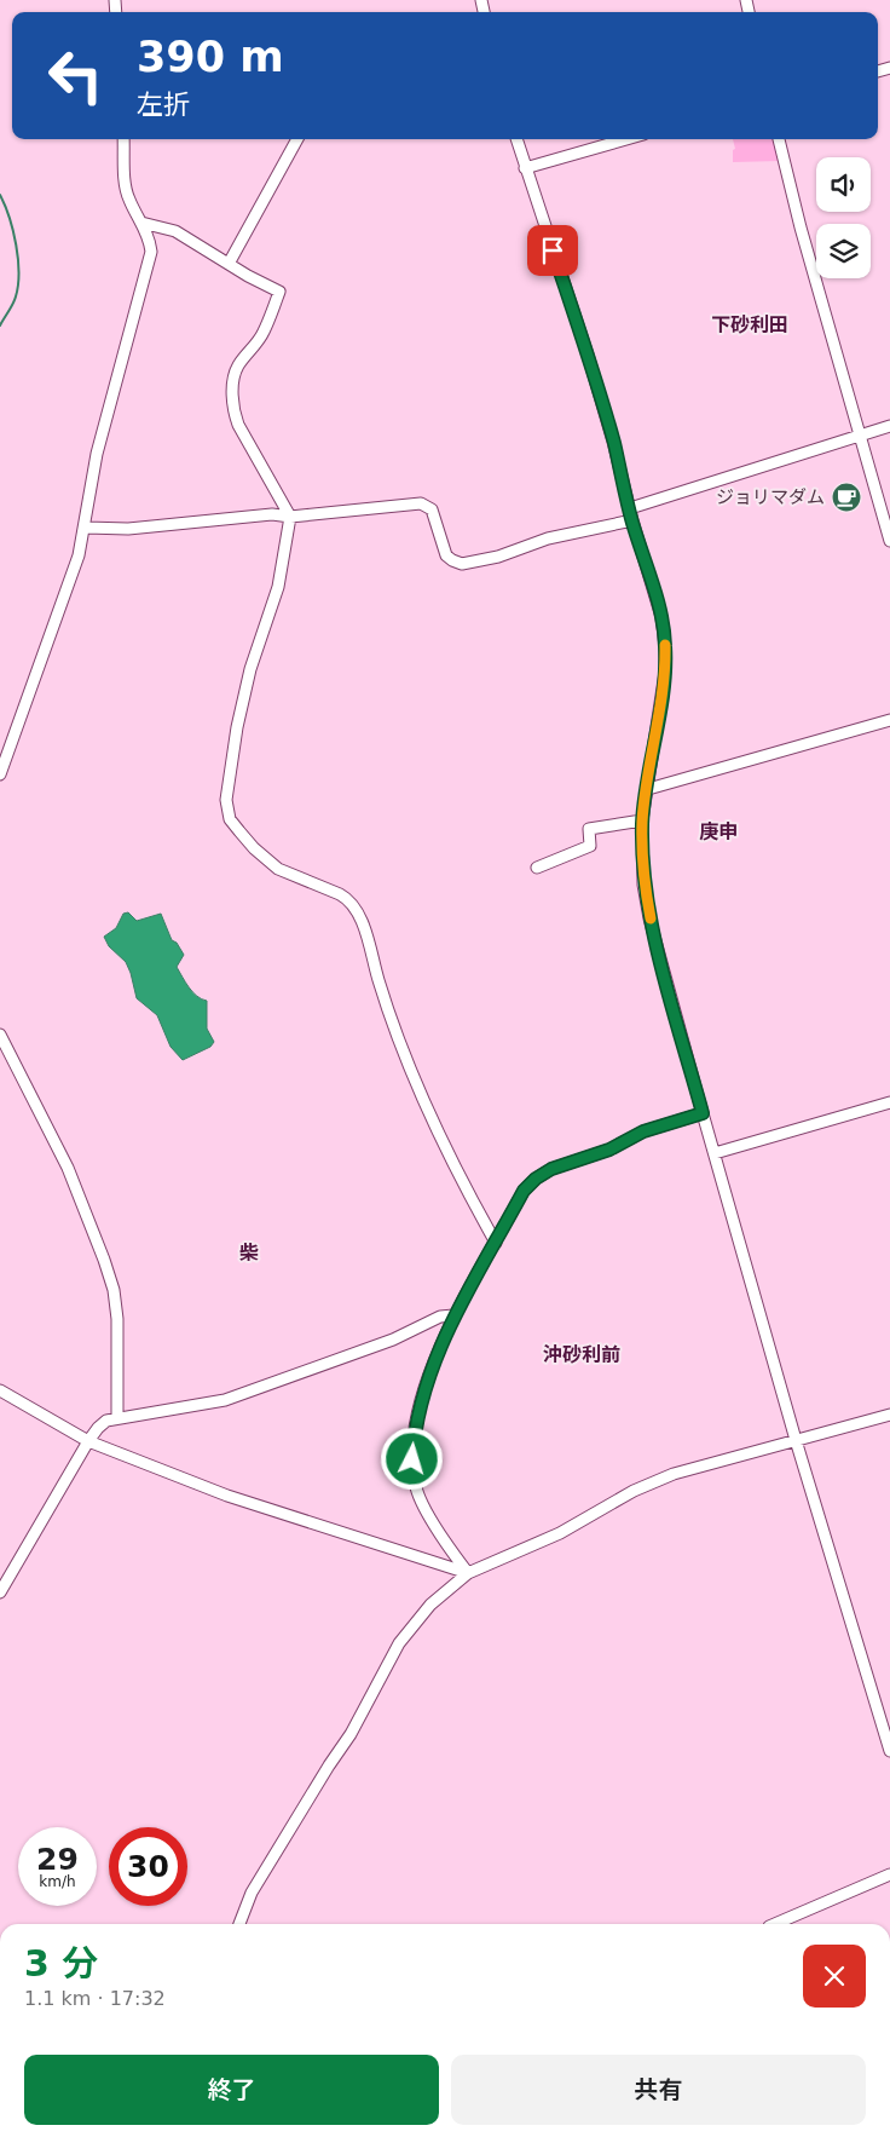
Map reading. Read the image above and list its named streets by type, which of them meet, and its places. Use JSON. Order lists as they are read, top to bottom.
{
  "districts": [
    "下砂利田",
    "庚申",
    "柴",
    "沖砂利前"
  ],
  "places": {
    "cafe": ["ジョリマダム"]
  },
  "page": {
    "turn": ["390 m", "左折"],
    "speed": "29 km/h",
    "limit": "30",
    "heading": ["3 分", "1.1 km · 17:32"],
    "buttons": ["終了", "共有"]
  }
}
